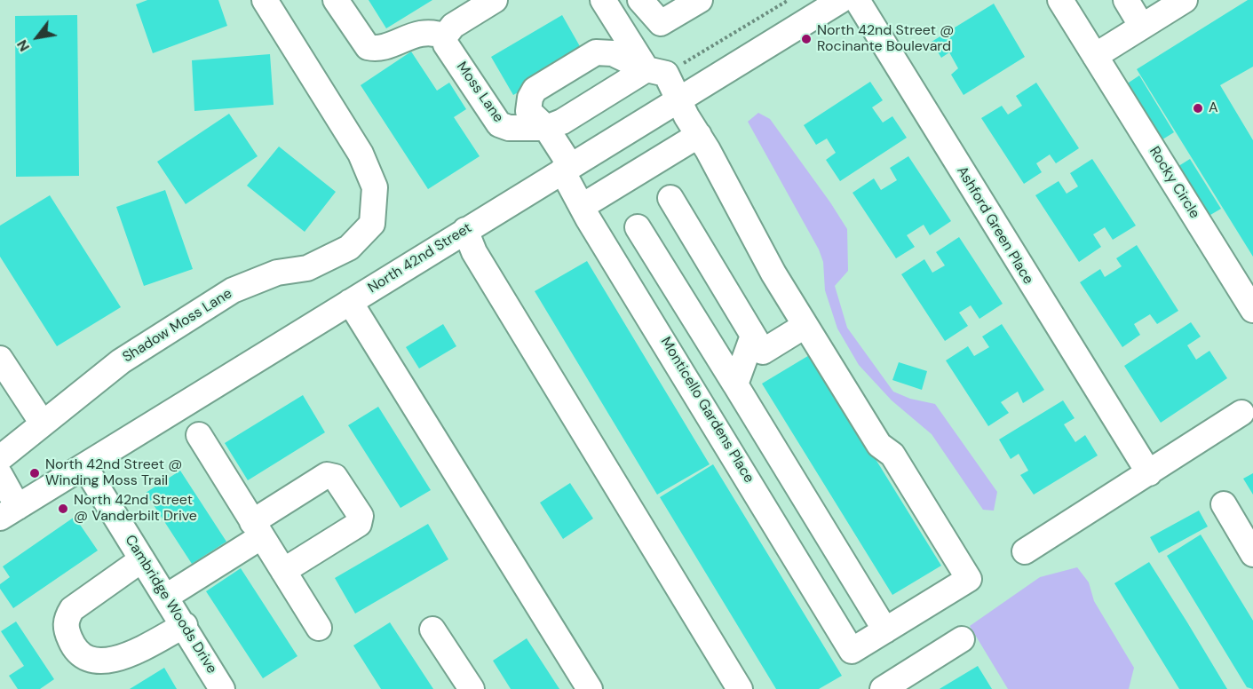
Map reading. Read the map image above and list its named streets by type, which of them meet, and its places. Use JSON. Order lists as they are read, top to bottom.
{
  "streets": {
    "street": [
      "Moss Lane",
      "Rocky Circle",
      "Ashford Green Place",
      "North 42nd Street",
      "Shadow Moss Lane",
      "Monticello Gardens Place",
      "Cambridge Woods Drive"
    ]
  },
  "crossings": [
    ["North 42nd Street", "Monticello Gardens Place"],
    ["North 42nd Street", "Cambridge Woods Drive"]
  ],
  "places": [
    "North 42nd Street @ Rocinante Boulevard",
    "A",
    "North 42nd Street @ Winding Moss Trail",
    "North 42nd Street @ Vanderbilt Drive"
  ],
  "north": "bottom left"
}
